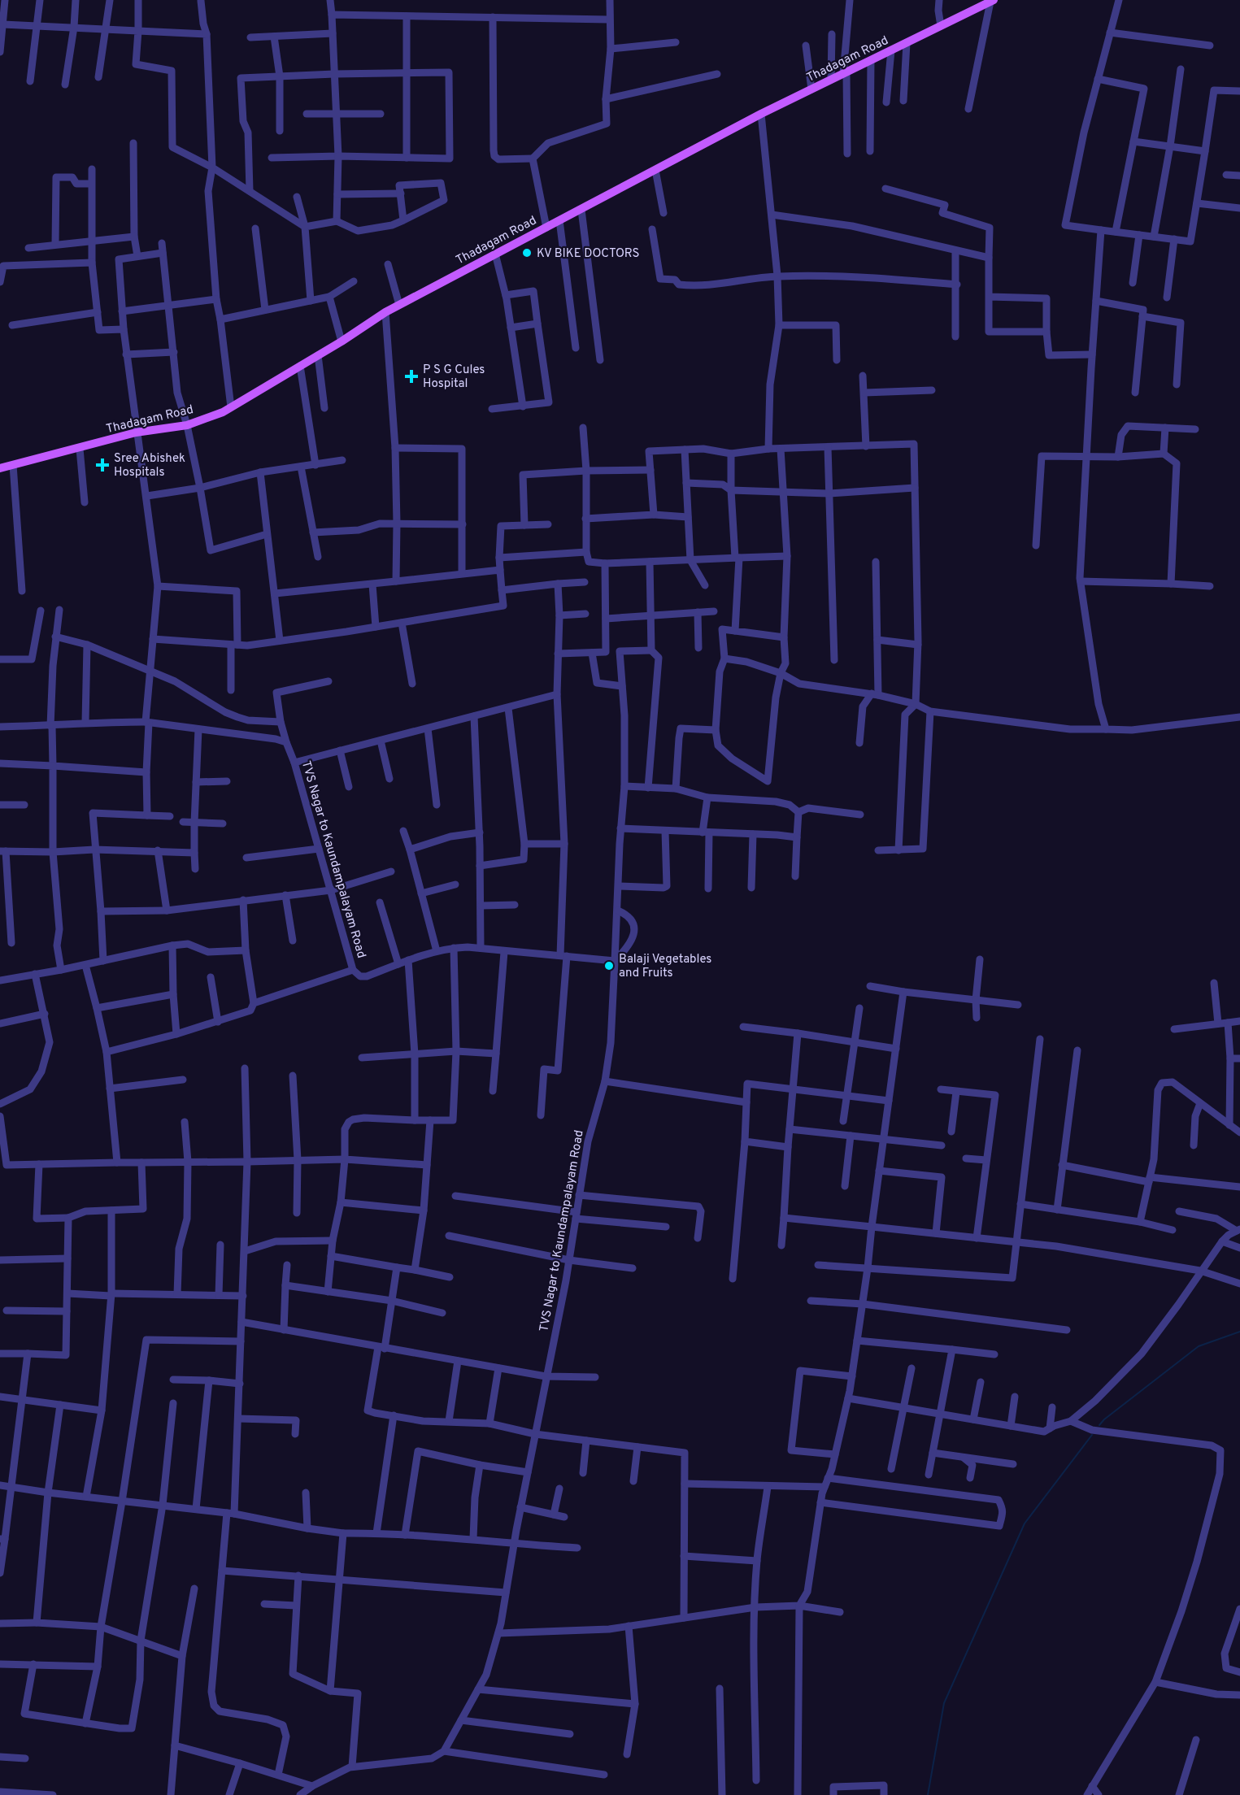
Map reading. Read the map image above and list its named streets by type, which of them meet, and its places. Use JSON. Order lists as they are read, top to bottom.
{
  "streets": {
    "main road": ["Thadagam Road"],
    "street": ["TVS Nagar to Kaundampalayam Road"]
  },
  "places": {
    "other": ["KV BIKE DOCTORS", "Balaji Vegetables and Fruits"],
    "health": ["P S G Cules Hospital", "Sree Abishek Hospitals"]
  }
}
